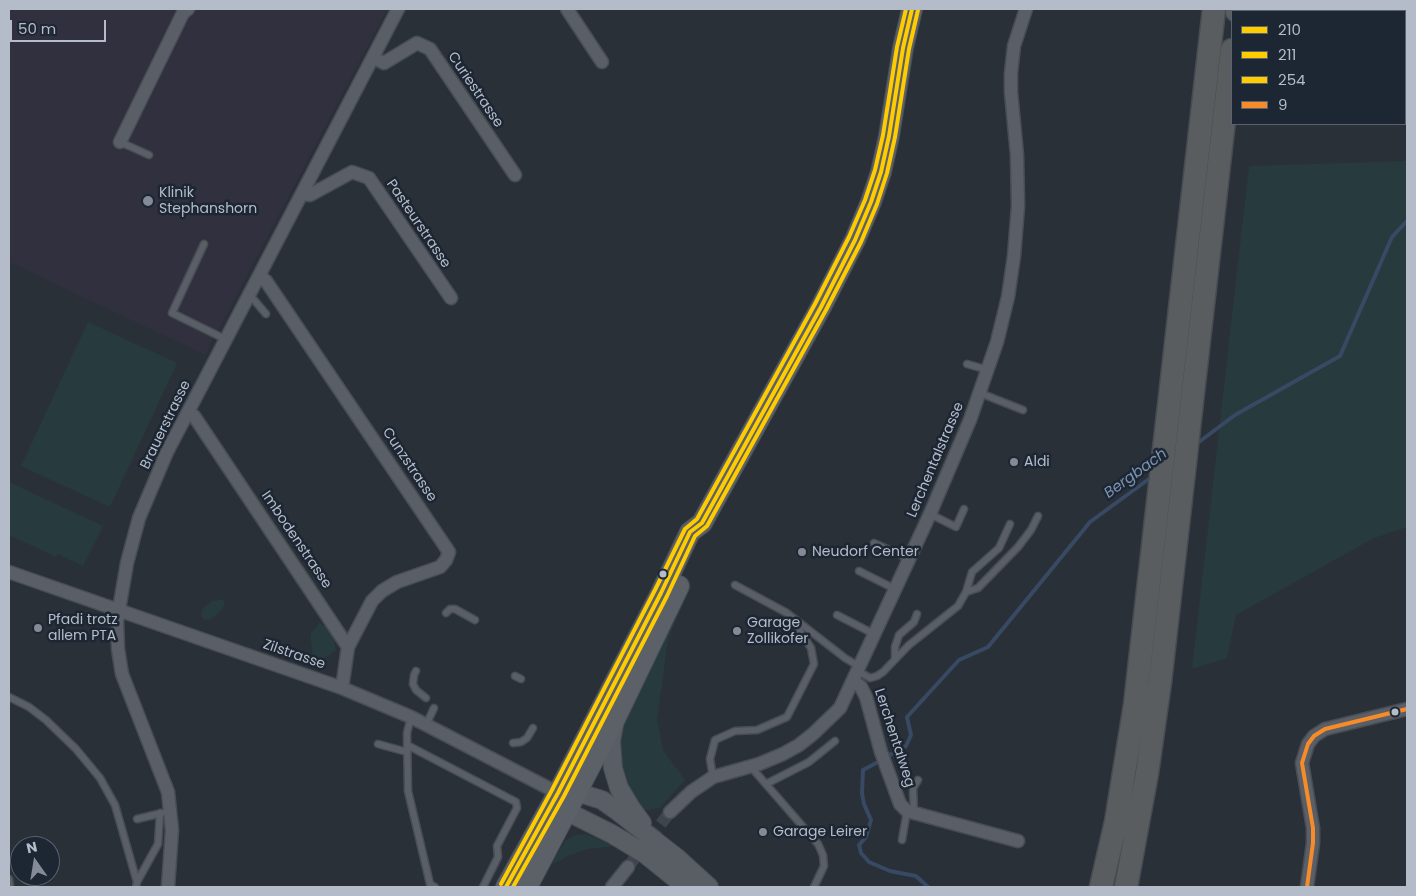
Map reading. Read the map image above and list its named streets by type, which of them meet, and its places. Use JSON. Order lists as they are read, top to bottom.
{
  "streets": {
    "street": [
      "Curiestrasse",
      "Pasteurstrasse",
      "Brauerstrasse",
      "Lerchentalstrasse",
      "Cunzstrasse",
      "Imbodenstrasse",
      "Zilstrasse",
      "Lerchentalweg"
    ]
  },
  "crossings": [
    ["Curiestrasse", "Brauerstrasse"],
    ["Pasteurstrasse", "Brauerstrasse"],
    ["Brauerstrasse", "Cunzstrasse"],
    ["Brauerstrasse", "Zilstrasse"],
    ["Lerchentalstrasse", "Lerchentalweg"],
    ["Cunzstrasse", "Imbodenstrasse"]
  ],
  "water": ["Bergbach"],
  "places": [
    "Klinik Stephanshorn",
    "Aldi",
    "Neudorf Center",
    "Pfadi trotz allem PTA",
    "Garage Zollikofer",
    "Garage Leirer"
  ],
  "lines": [
    "transit line 210",
    "transit line 254",
    "transit line 211",
    "transit line 9"
  ],
  "legend": [
    "210",
    "211",
    "254",
    "9"
  ],
  "scale_bar": "50 m",
  "north": "top"
}
